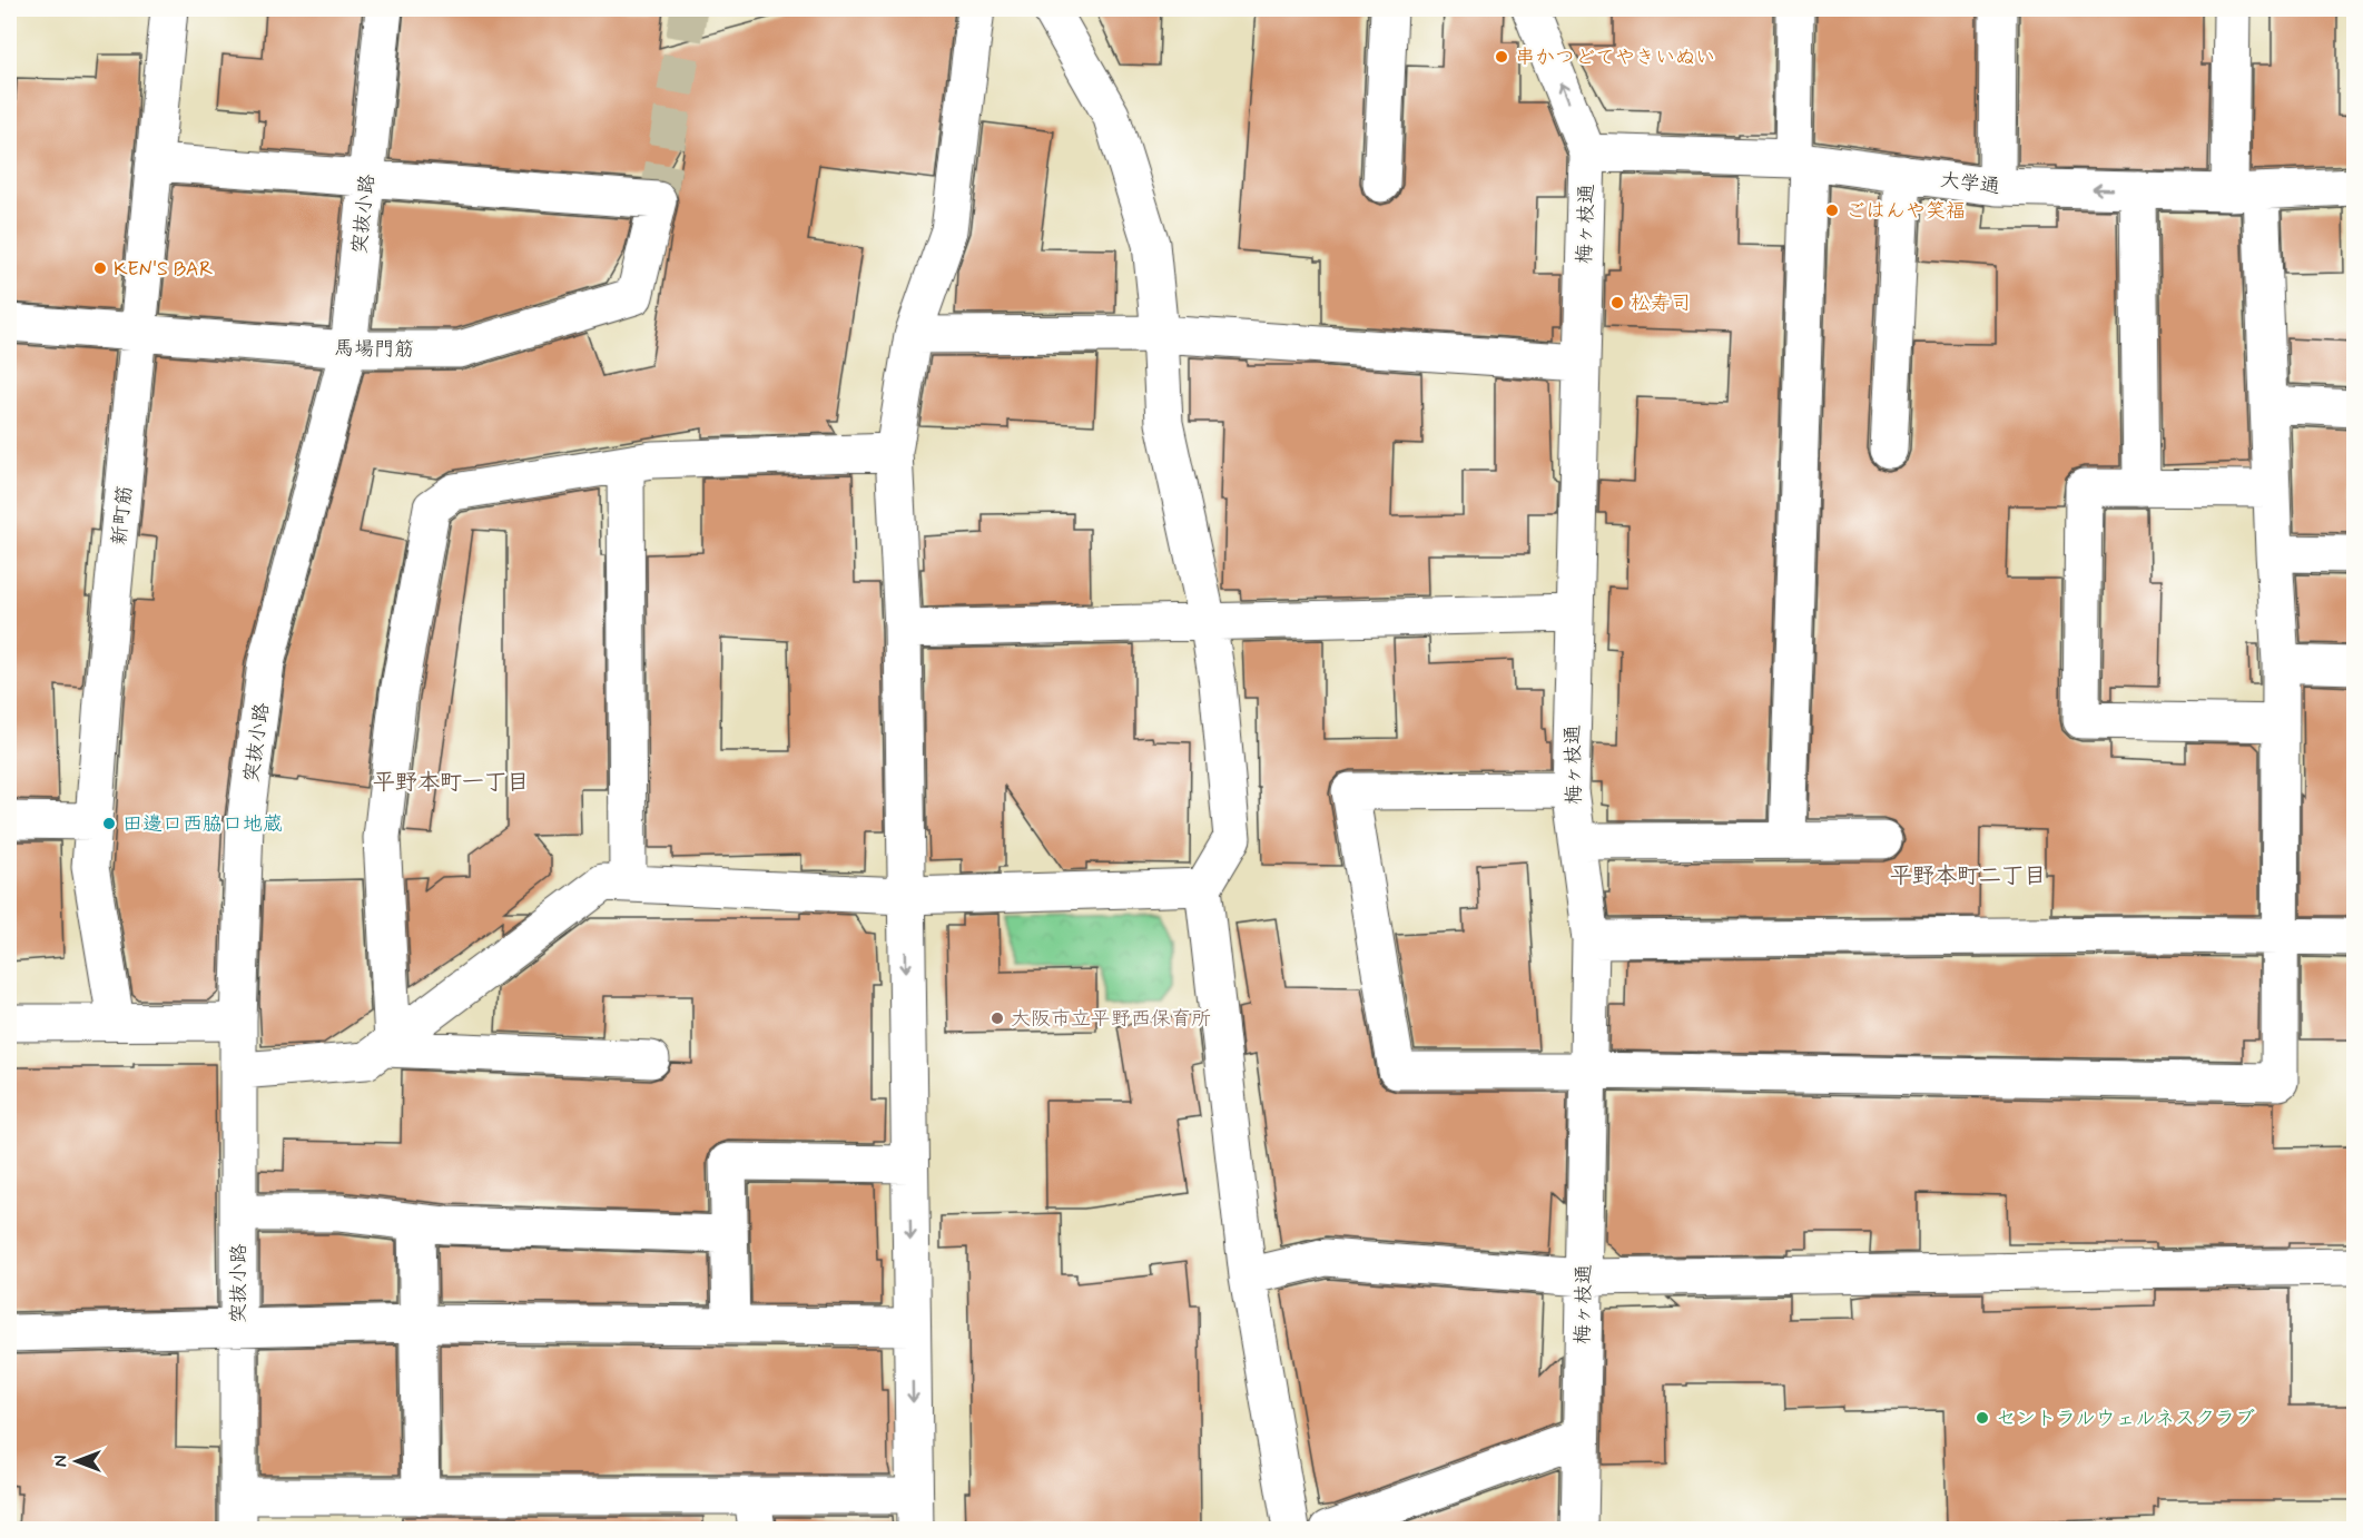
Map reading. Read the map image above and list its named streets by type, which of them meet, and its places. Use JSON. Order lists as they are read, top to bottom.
{
  "streets": {
    "street": [
      "大学通",
      "突抜小路",
      "梅ヶ枝通",
      "馬場門筋",
      "新町筋"
    ]
  },
  "crossings": [
    ["大学通", "梅ヶ枝通"],
    ["突抜小路", "馬場門筋"],
    ["馬場門筋", "新町筋"]
  ],
  "districts": ["平野本町一丁目", "平野本町二丁目"],
  "places": [
    "串かつどてやきいぬい",
    "ごはんや笑福",
    "KEN'S BAR",
    "松寿司",
    "田邊口西脇口地蔵",
    "大阪市立平野西保育所",
    "セントラルウェルネスクラブ"
  ],
  "north": "left"
}
